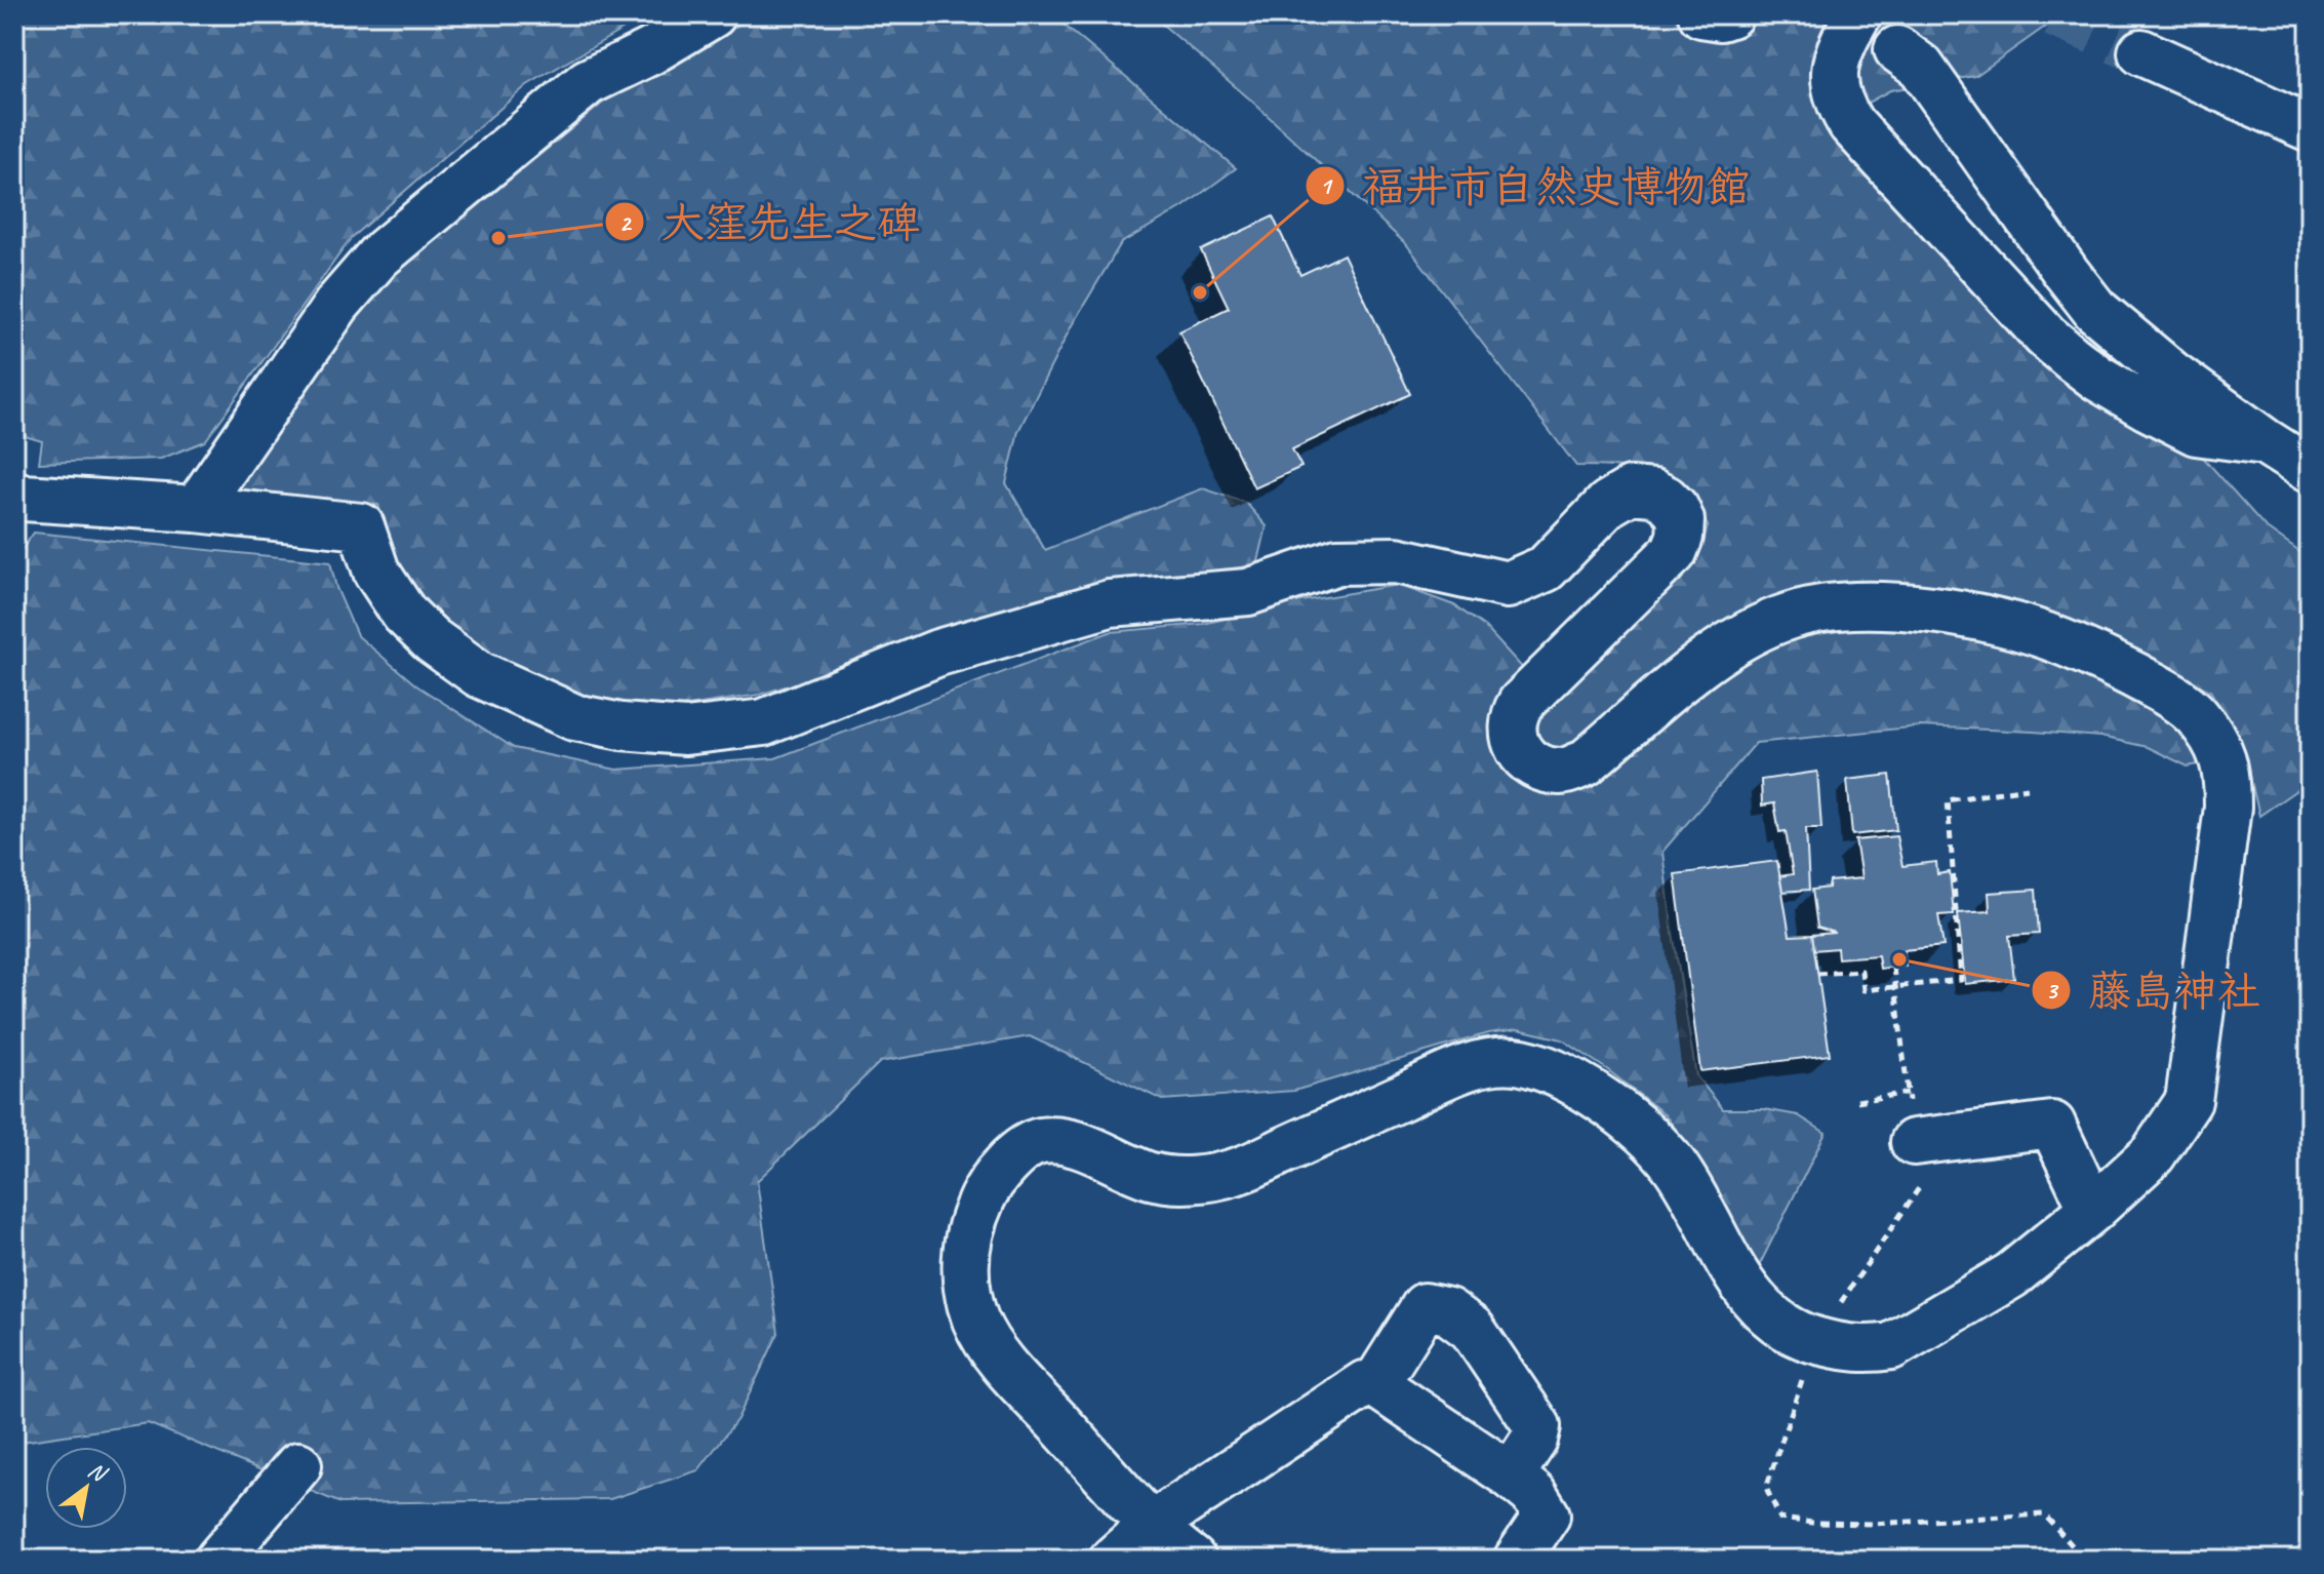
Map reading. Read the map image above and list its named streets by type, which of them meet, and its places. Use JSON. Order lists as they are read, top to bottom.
{
  "places": ["大窪先生之碑", "福井市自然史博物館", "藤島神社"],
  "north": "top right"
}
